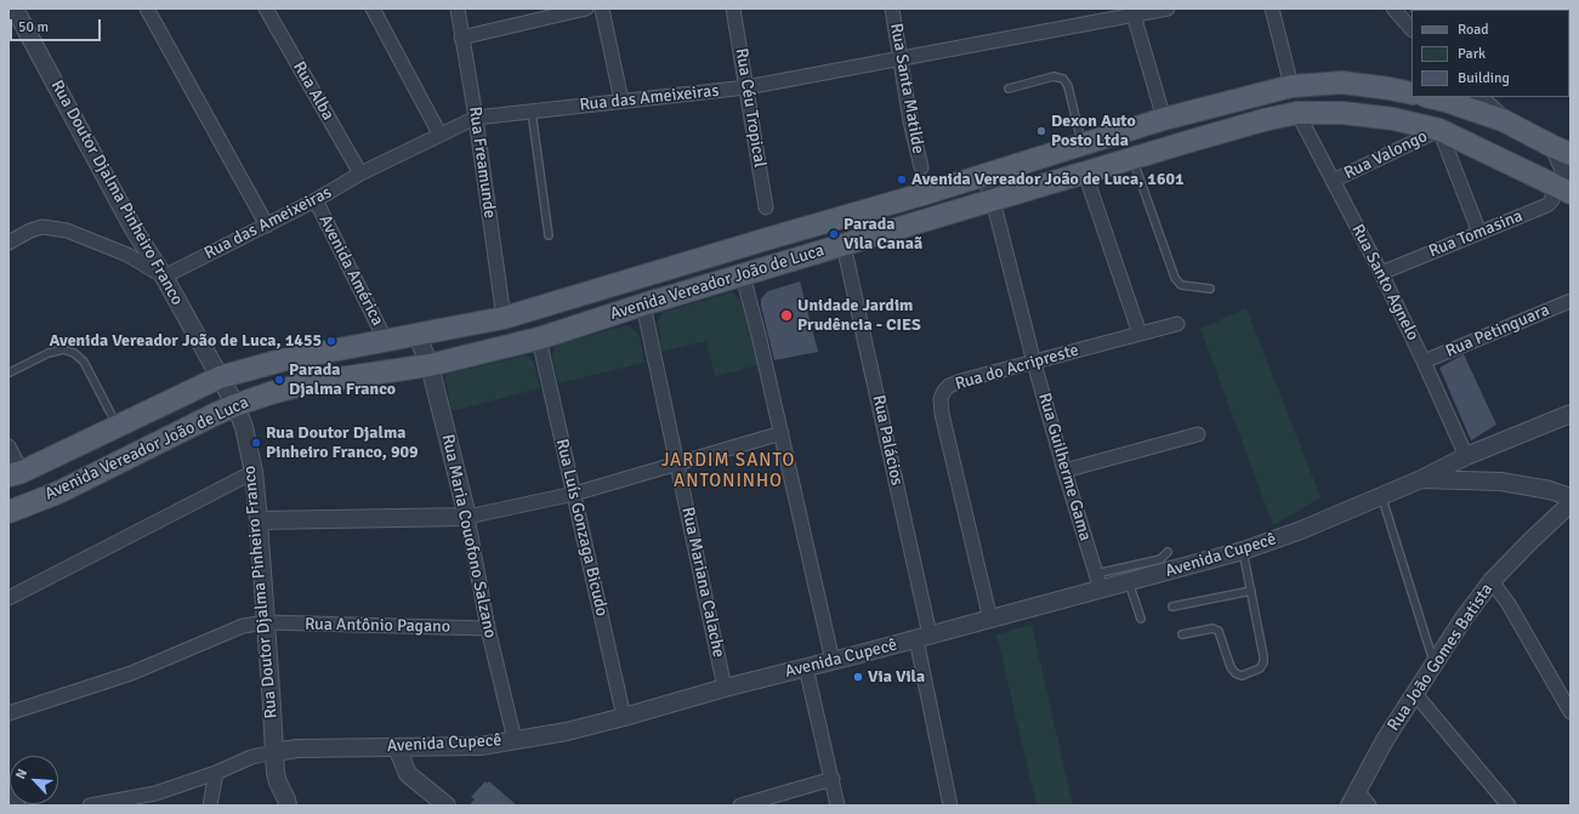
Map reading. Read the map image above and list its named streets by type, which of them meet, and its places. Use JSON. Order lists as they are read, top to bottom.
{
  "streets": {
    "main road": ["Avenida Vereador João de Luca"],
    "street": [
      "Rua Santa Matilde",
      "Rua Alba",
      "Rua das Ameixeiras",
      "Rua Céu Tropical",
      "Rua Valongo",
      "Rua Freamunde",
      "Rua Doutor Djalma Pinheiro Franco",
      "Rua Tomasina",
      "Avenida América",
      "Rua Santo Agnelo",
      "Rua Petinguara",
      "Rua do Acripreste",
      "Rua Palácios",
      "Rua Guilherme Gama",
      "Rua Luís Gonzaga Bicudo",
      "Rua Maria Couofono Salzano",
      "Avenida Cupecê",
      "Rua Mariana Calache",
      "Rua Antônio Pagano",
      "Rua João Gomes Batista"
    ]
  },
  "crossings": [
    ["Rua Santa Matilde", "Rua das Ameixeiras"],
    ["Rua Alba", "Rua das Ameixeiras"],
    ["Rua das Ameixeiras", "Rua Céu Tropical"],
    ["Rua das Ameixeiras", "Rua Freamunde"],
    ["Rua das Ameixeiras", "Rua Doutor Djalma Pinheiro Franco"],
    ["Rua das Ameixeiras", "Avenida América"],
    ["Rua Valongo", "Rua Tomasina"],
    ["Rua Valongo", "Avenida Vereador João de Luca"],
    ["Rua Valongo", "Rua Santo Agnelo"],
    ["Rua Freamunde", "Avenida Vereador João de Luca"],
    ["Rua Doutor Djalma Pinheiro Franco", "Avenida Vereador João de Luca"],
    ["Rua Doutor Djalma Pinheiro Franco", "Avenida Cupecê"],
    ["Rua Doutor Djalma Pinheiro Franco", "Rua Antônio Pagano"],
    ["Rua Tomasina", "Avenida Vereador João de Luca"],
    ["Rua Tomasina", "Rua Santo Agnelo"],
    ["Avenida América", "Avenida Vereador João de Luca"],
    ["Avenida Vereador João de Luca", "Rua Santo Agnelo"],
    ["Avenida Vereador João de Luca", "Rua Palácios"],
    ["Avenida Vereador João de Luca", "Rua Guilherme Gama"],
    ["Avenida Vereador João de Luca", "Rua Luís Gonzaga Bicudo"],
    ["Avenida Vereador João de Luca", "Rua Maria Couofono Salzano"],
    ["Avenida Vereador João de Luca", "Rua Mariana Calache"],
    ["Rua Santo Agnelo", "Rua Petinguara"],
    ["Rua Santo Agnelo", "Avenida Cupecê"],
    ["Rua do Acripreste", "Rua Guilherme Gama"],
    ["Rua do Acripreste", "Avenida Cupecê"],
    ["Rua Palácios", "Avenida Cupecê"],
    ["Rua Guilherme Gama", "Avenida Cupecê"],
    ["Rua Luís Gonzaga Bicudo", "Avenida Cupecê"],
    ["Rua Maria Couofono Salzano", "Avenida Cupecê"],
    ["Rua Maria Couofono Salzano", "Rua Antônio Pagano"],
    ["Avenida Cupecê", "Rua Mariana Calache"]
  ],
  "districts": ["JARDIM SANTO ANTONINHO"],
  "places": [
    "Dexon Auto Posto Ltda",
    "Avenida Vereador João de Luca, 1601",
    "Parada Vila Canaã",
    "Unidade Jardim Prudência - CIES",
    "Avenida Vereador João de Luca, 1455",
    "Parada Djalma Franco",
    "Rua Doutor Djalma Pinheiro Franco, 909",
    "Via Vila"
  ],
  "legend": ["Road", "Park", "Building"],
  "scale_bar": "50 m",
  "north": "top left"
}
